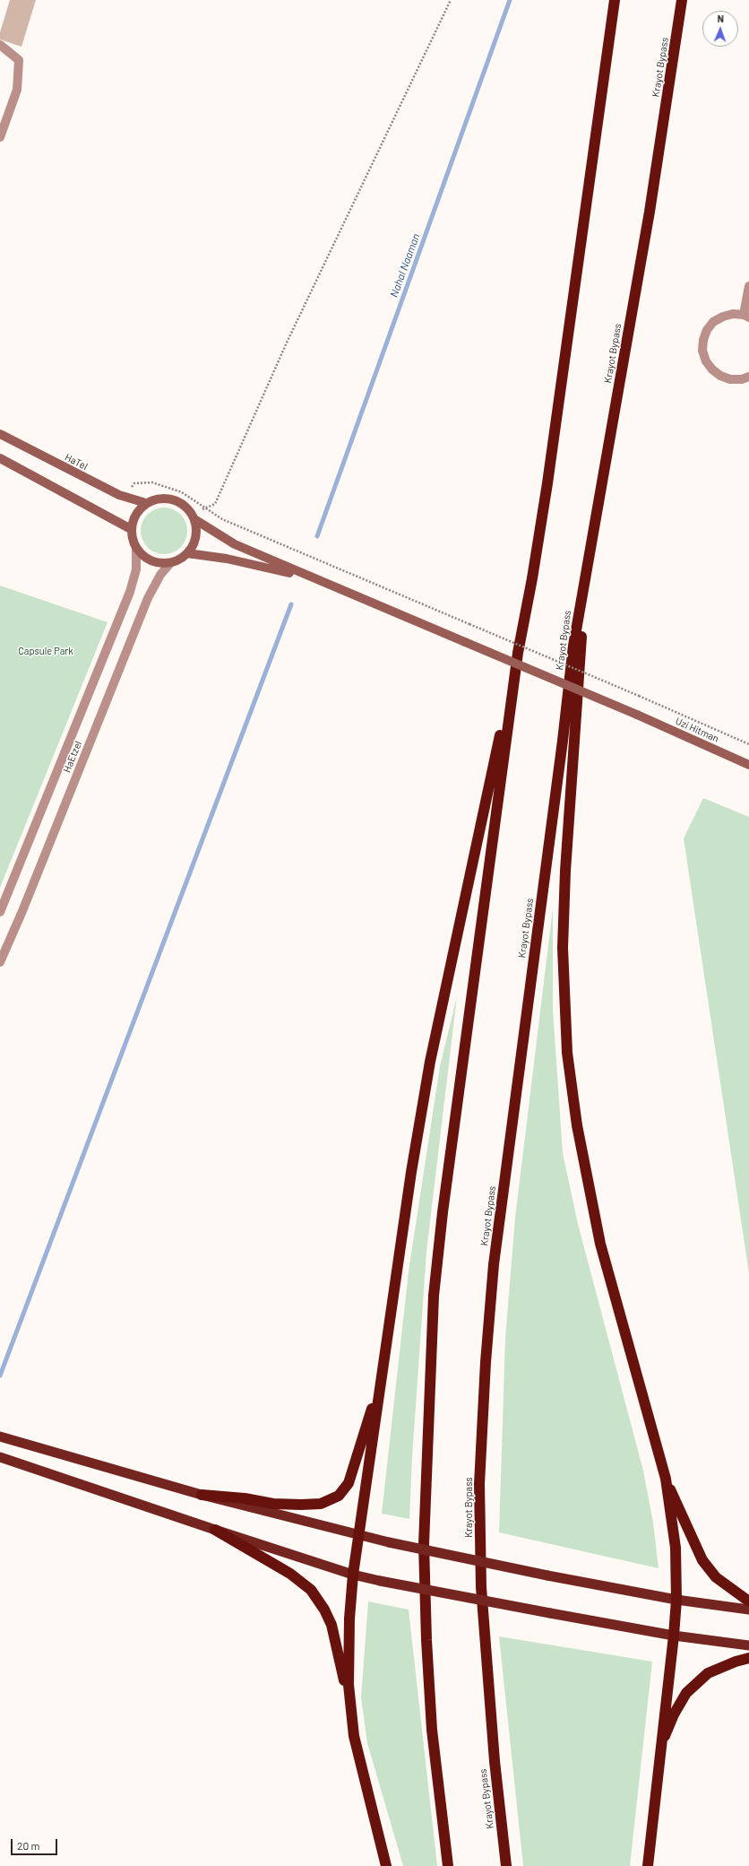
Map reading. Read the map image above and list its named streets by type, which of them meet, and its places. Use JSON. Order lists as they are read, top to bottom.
{
  "streets": {
    "highway": ["Krayot Bypass"],
    "main road": ["HaTel", "Uzi Hitman"],
    "street": ["HaEtzel"]
  },
  "crossings": [
    ["HaTel", "HaEtzel"]
  ],
  "water": ["Nahal Naaman"],
  "parks": ["Capsule Park"],
  "scale_bar": "20 m",
  "north": "top"
}
